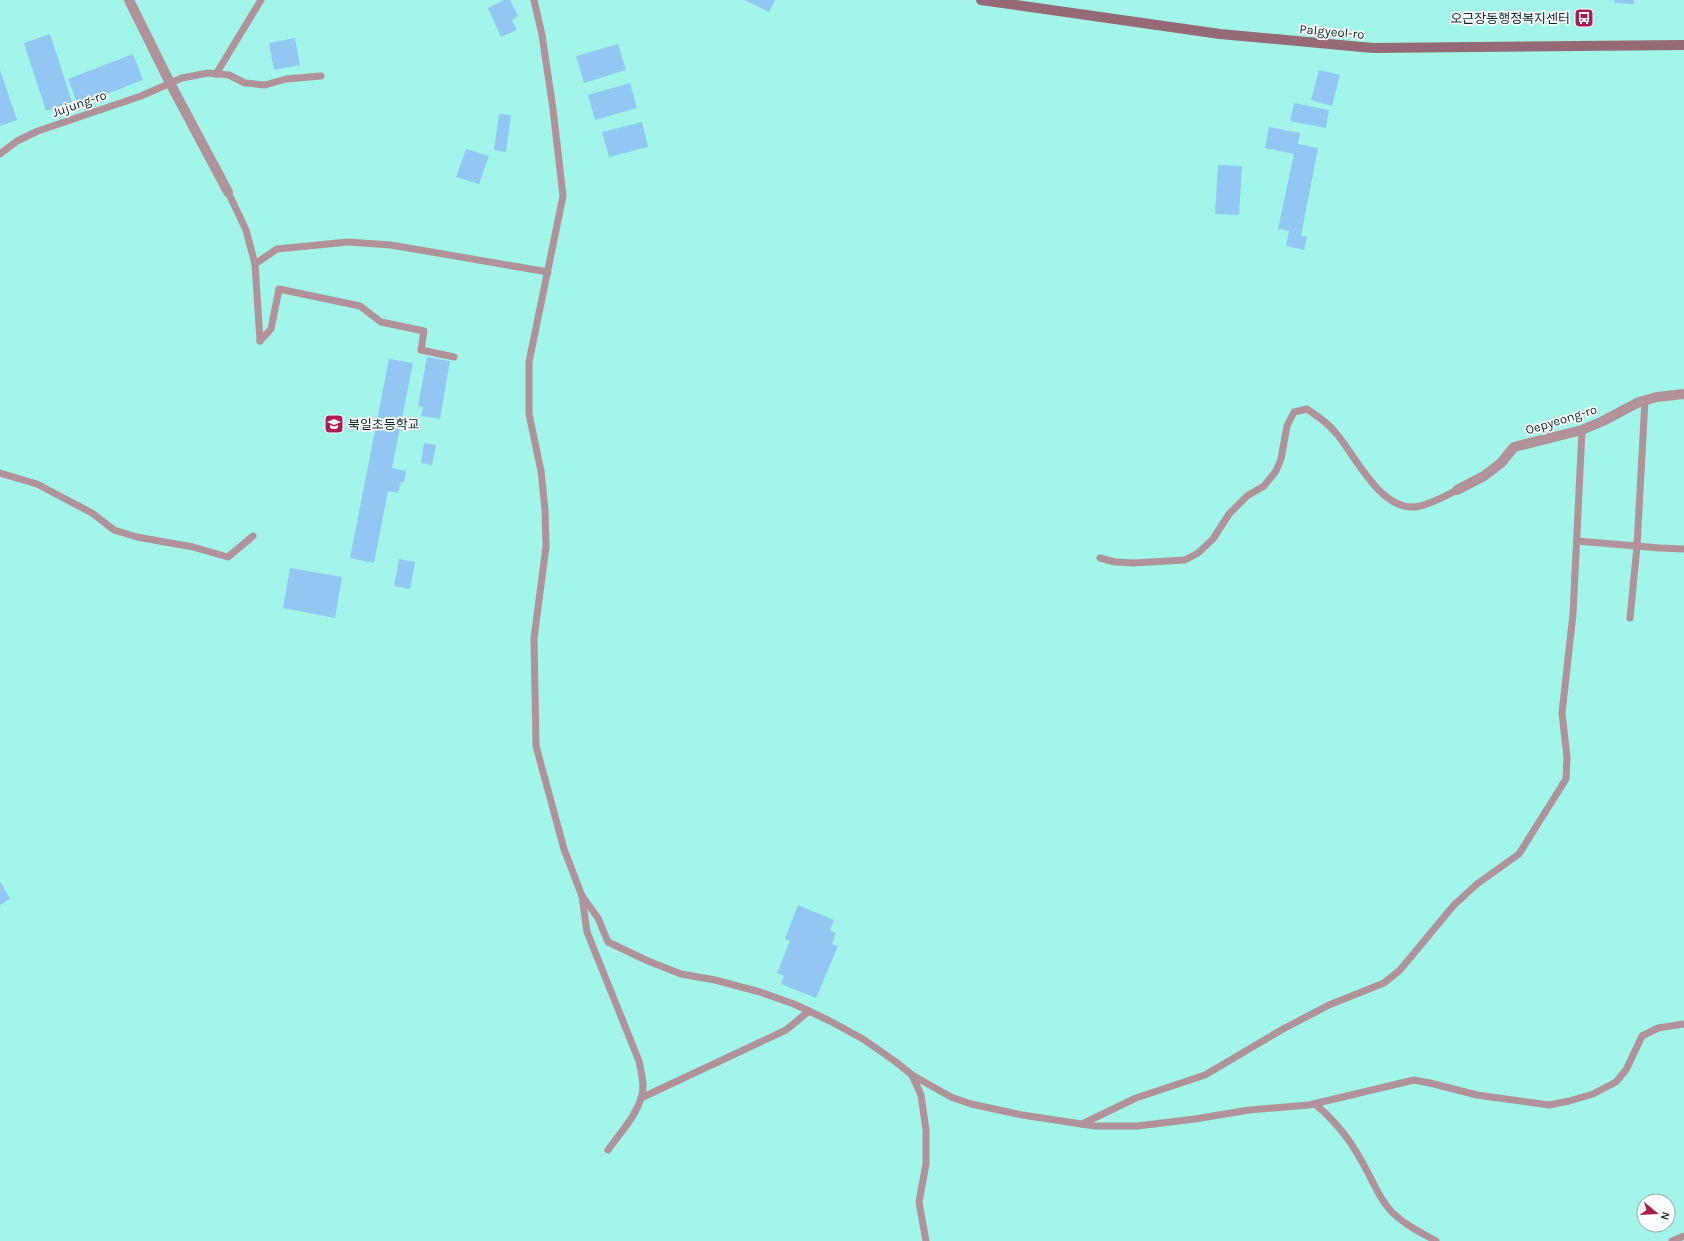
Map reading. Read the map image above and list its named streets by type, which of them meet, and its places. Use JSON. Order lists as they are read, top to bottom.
{
  "streets": {
    "street": ["Palgyeol-ro", "Oepyeong-ro"],
    "lane": ["Jujung-ro"]
  },
  "places": {
    "bus stop": ["오근장동행정복지센터"],
    "school or university": ["북일초등학교"]
  },
  "north": "right"
}
